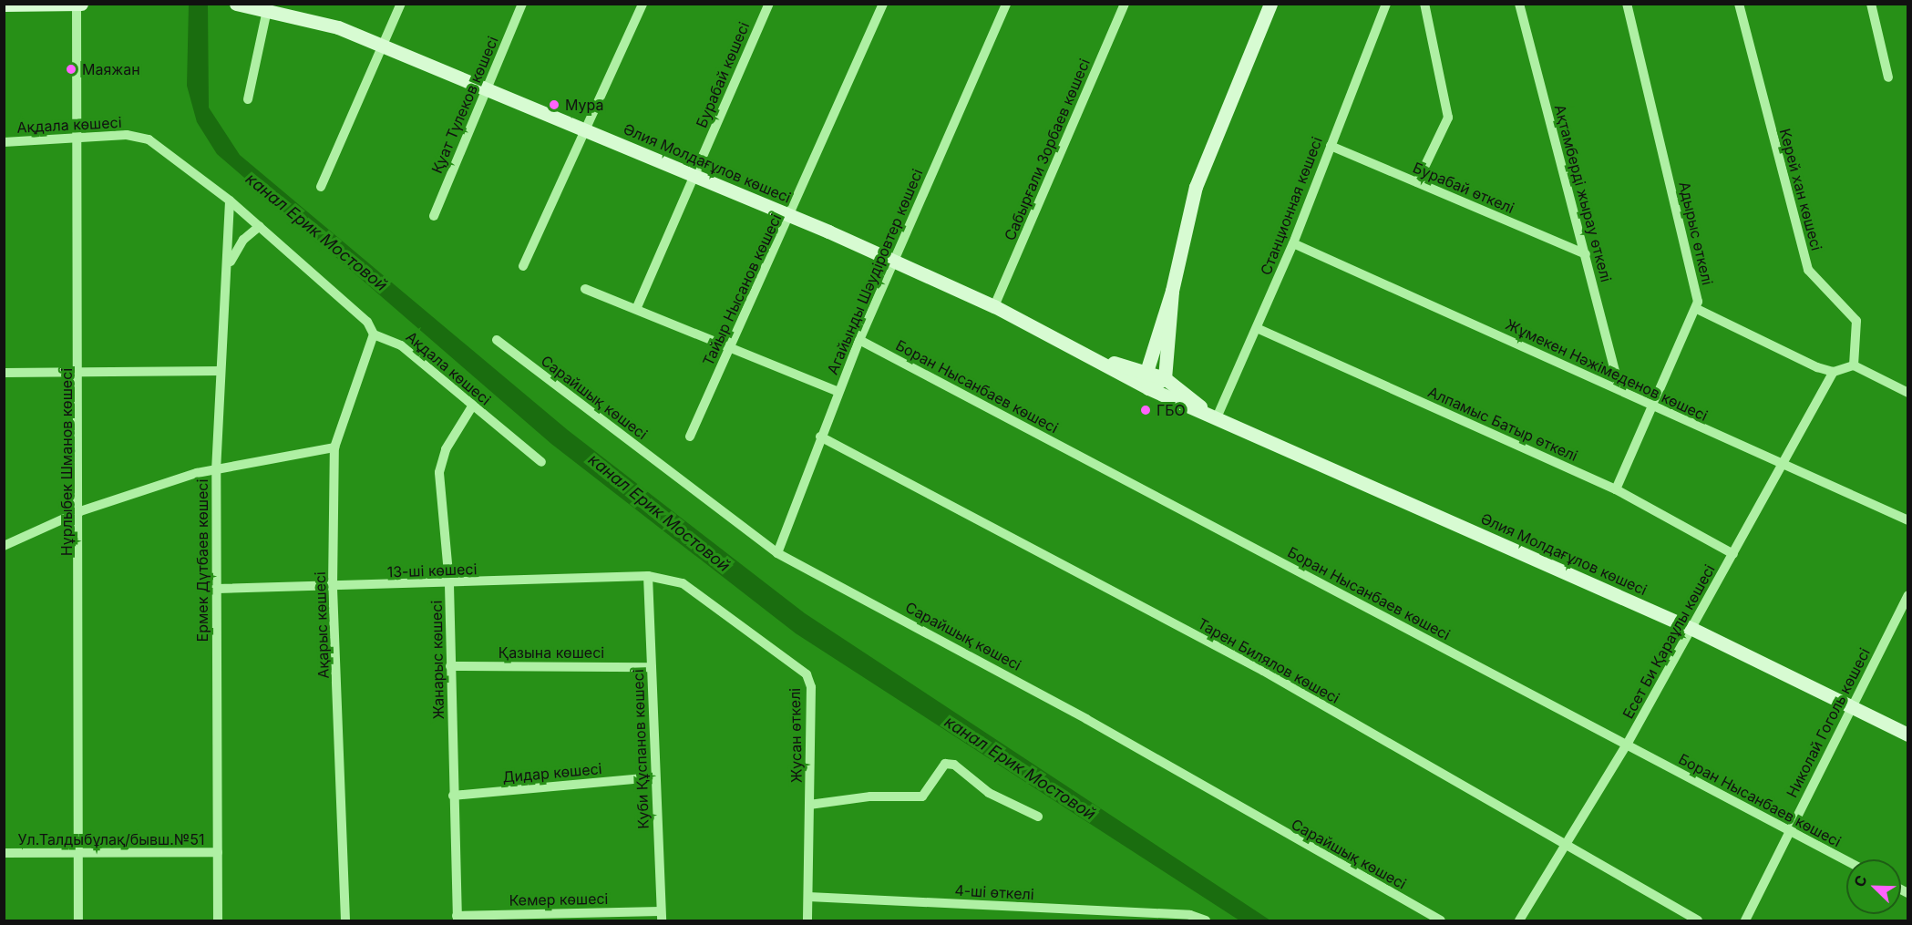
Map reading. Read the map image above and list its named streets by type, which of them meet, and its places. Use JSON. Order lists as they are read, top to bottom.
{
  "streets": {
    "main road": ["Әлия Молдағұлов көшесі"],
    "street": [
      "Бурабай көшесi",
      "Қуат Түлеков көшесі",
      "Ақдала көшесі",
      "Сабырғали Зорбаев көшесі",
      "Бурабай өткелі",
      "Керей хан көшесі",
      "Ақтамберді жырау өткелі",
      "Станционная көшесі",
      "Адырыс өткелі",
      "Агайынды Шәудіровтер көшесi",
      "Тайыр Нысанов көшесi",
      "Жұмекен Нәжімеденов көшесі",
      "Боран Нысанбаев көшесі",
      "Сарайшық көшесі",
      "Алпамыс Батыр өткелі",
      "Нұрлыбек Шманов көшесі",
      "Ермек Дүтбаев көшесi",
      "13-ші көшесi",
      "Ақарыс көшесi",
      "Есет Би Қараұлы көшесі",
      "Қазына көшесі",
      "Жанарыс көшесі",
      "Тарен Билялов көшесі",
      "Николай Гоголь көшесі",
      "Жусан өткелі",
      "Куби Құспанов көшесi",
      "Дидар көшесі",
      "Ул.Талдыбұлақ/бывш.№51",
      "4-шi өткелi",
      "Кемер көшесі"
    ]
  },
  "crossings": [
    ["Бурабай көшесi", "Әлия Молдағұлов көшесі"],
    ["Қуат Түлеков көшесі", "Әлия Молдағұлов көшесі"],
    ["Ақдала көшесі", "Нұрлыбек Шманов көшесі"],
    ["Ақдала көшесі", "Ермек Дүтбаев көшесi"],
    ["Ақдала көшесі", "Ақарыс көшесi"],
    ["Ақдала көшесі", "Жанарыс көшесі"],
    ["Сабырғали Зорбаев көшесі", "Әлия Молдағұлов көшесі"],
    ["Әлия Молдағұлов көшесі", "Станционная көшесі"],
    ["Әлия Молдағұлов көшесі", "Агайынды Шәудіровтер көшесi"],
    ["Әлия Молдағұлов көшесі", "Тайыр Нысанов көшесi"],
    ["Әлия Молдағұлов көшесі", "Есет Би Қараұлы көшесі"],
    ["Әлия Молдағұлов көшесі", "Николай Гоголь көшесі"],
    ["Бурабай өткелі", "Ақтамберді жырау өткелі"],
    ["Бурабай өткелі", "Станционная көшесі"],
    ["Ақтамберді жырау өткелі", "Жұмекен Нәжімеденов көшесі"],
    ["Станционная көшесі", "Жұмекен Нәжімеденов көшесі"],
    ["Станционная көшесі", "Алпамыс Батыр өткелі"],
    ["Адырыс өткелі", "Жұмекен Нәжімеденов көшесі"],
    ["Адырыс өткелі", "Алпамыс Батыр өткелі"],
    ["Агайынды Шәудіровтер көшесi", "Боран Нысанбаев көшесі"],
    ["Агайынды Шәудіровтер көшесi", "Сарайшық көшесі"],
    ["Агайынды Шәудіровтер көшесi", "Тарен Билялов көшесі"],
    ["Жұмекен Нәжімеденов көшесі", "Есет Би Қараұлы көшесі"],
    ["Боран Нысанбаев көшесі", "Есет Би Қараұлы көшесі"],
    ["Боран Нысанбаев көшесі", "Николай Гоголь көшесі"],
    ["Алпамыс Батыр өткелі", "Есет Би Қараұлы көшесі"],
    ["Нұрлыбек Шманов көшесі", "Ул.Талдыбұлақ/бывш.№51"],
    ["Ермек Дүтбаев көшесi", "13-ші көшесi"],
    ["Ермек Дүтбаев көшесi", "Ул.Талдыбұлақ/бывш.№51"],
    ["13-ші көшесi", "Ақарыс көшесi"],
    ["13-ші көшесi", "Жанарыс көшесі"],
    ["13-ші көшесi", "Жусан өткелі"],
    ["13-ші көшесi", "Куби Құспанов көшесi"],
    ["Есет Би Қараұлы көшесі", "Тарен Билялов көшесі"],
    ["Қазына көшесі", "Жанарыс көшесі"],
    ["Қазына көшесі", "Куби Құспанов көшесi"],
    ["Жанарыс көшесі", "Дидар көшесі"],
    ["Жанарыс көшесі", "Кемер көшесі"],
    ["Жусан өткелі", "Куби Құспанов көшесi"],
    ["Жусан өткелі", "4-шi өткелi"],
    ["Куби Құспанов көшесi", "Дидар көшесі"],
    ["Куби Құспанов көшесi", "Кемер көшесі"]
  ],
  "water": ["канал Ерик Мостовой"],
  "places": ["Маяжан", "Мура", "ГБО"],
  "north": "top left"
}
